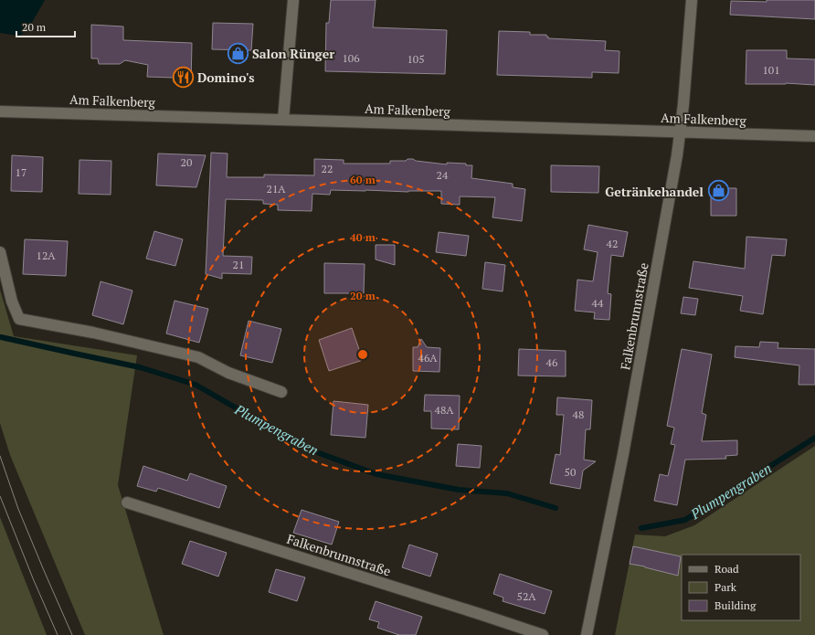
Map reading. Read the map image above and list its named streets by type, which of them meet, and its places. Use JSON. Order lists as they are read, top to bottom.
{
  "streets": {
    "street": ["Am Falkenberg", "Falkenbrunnstraße"]
  },
  "crossings": [
    ["Am Falkenberg", "Falkenbrunnstraße"]
  ],
  "water": ["Plumpengraben"],
  "places": {
    "shop": ["Salon Rünger", "Getränkehandel"],
    "restaurant": ["Domino's"]
  },
  "house_numbers": [
    "106",
    "105",
    "101",
    "20",
    "22",
    "17",
    "24",
    "21A",
    "42",
    "12A",
    "21",
    "44",
    "46A",
    "46",
    "48A",
    "48",
    "50",
    "52A"
  ],
  "legend": ["Road", "Park", "Building"],
  "scale_bar": "20 m",
  "rings": ["60 m", "40 m", "20 m"]
}
